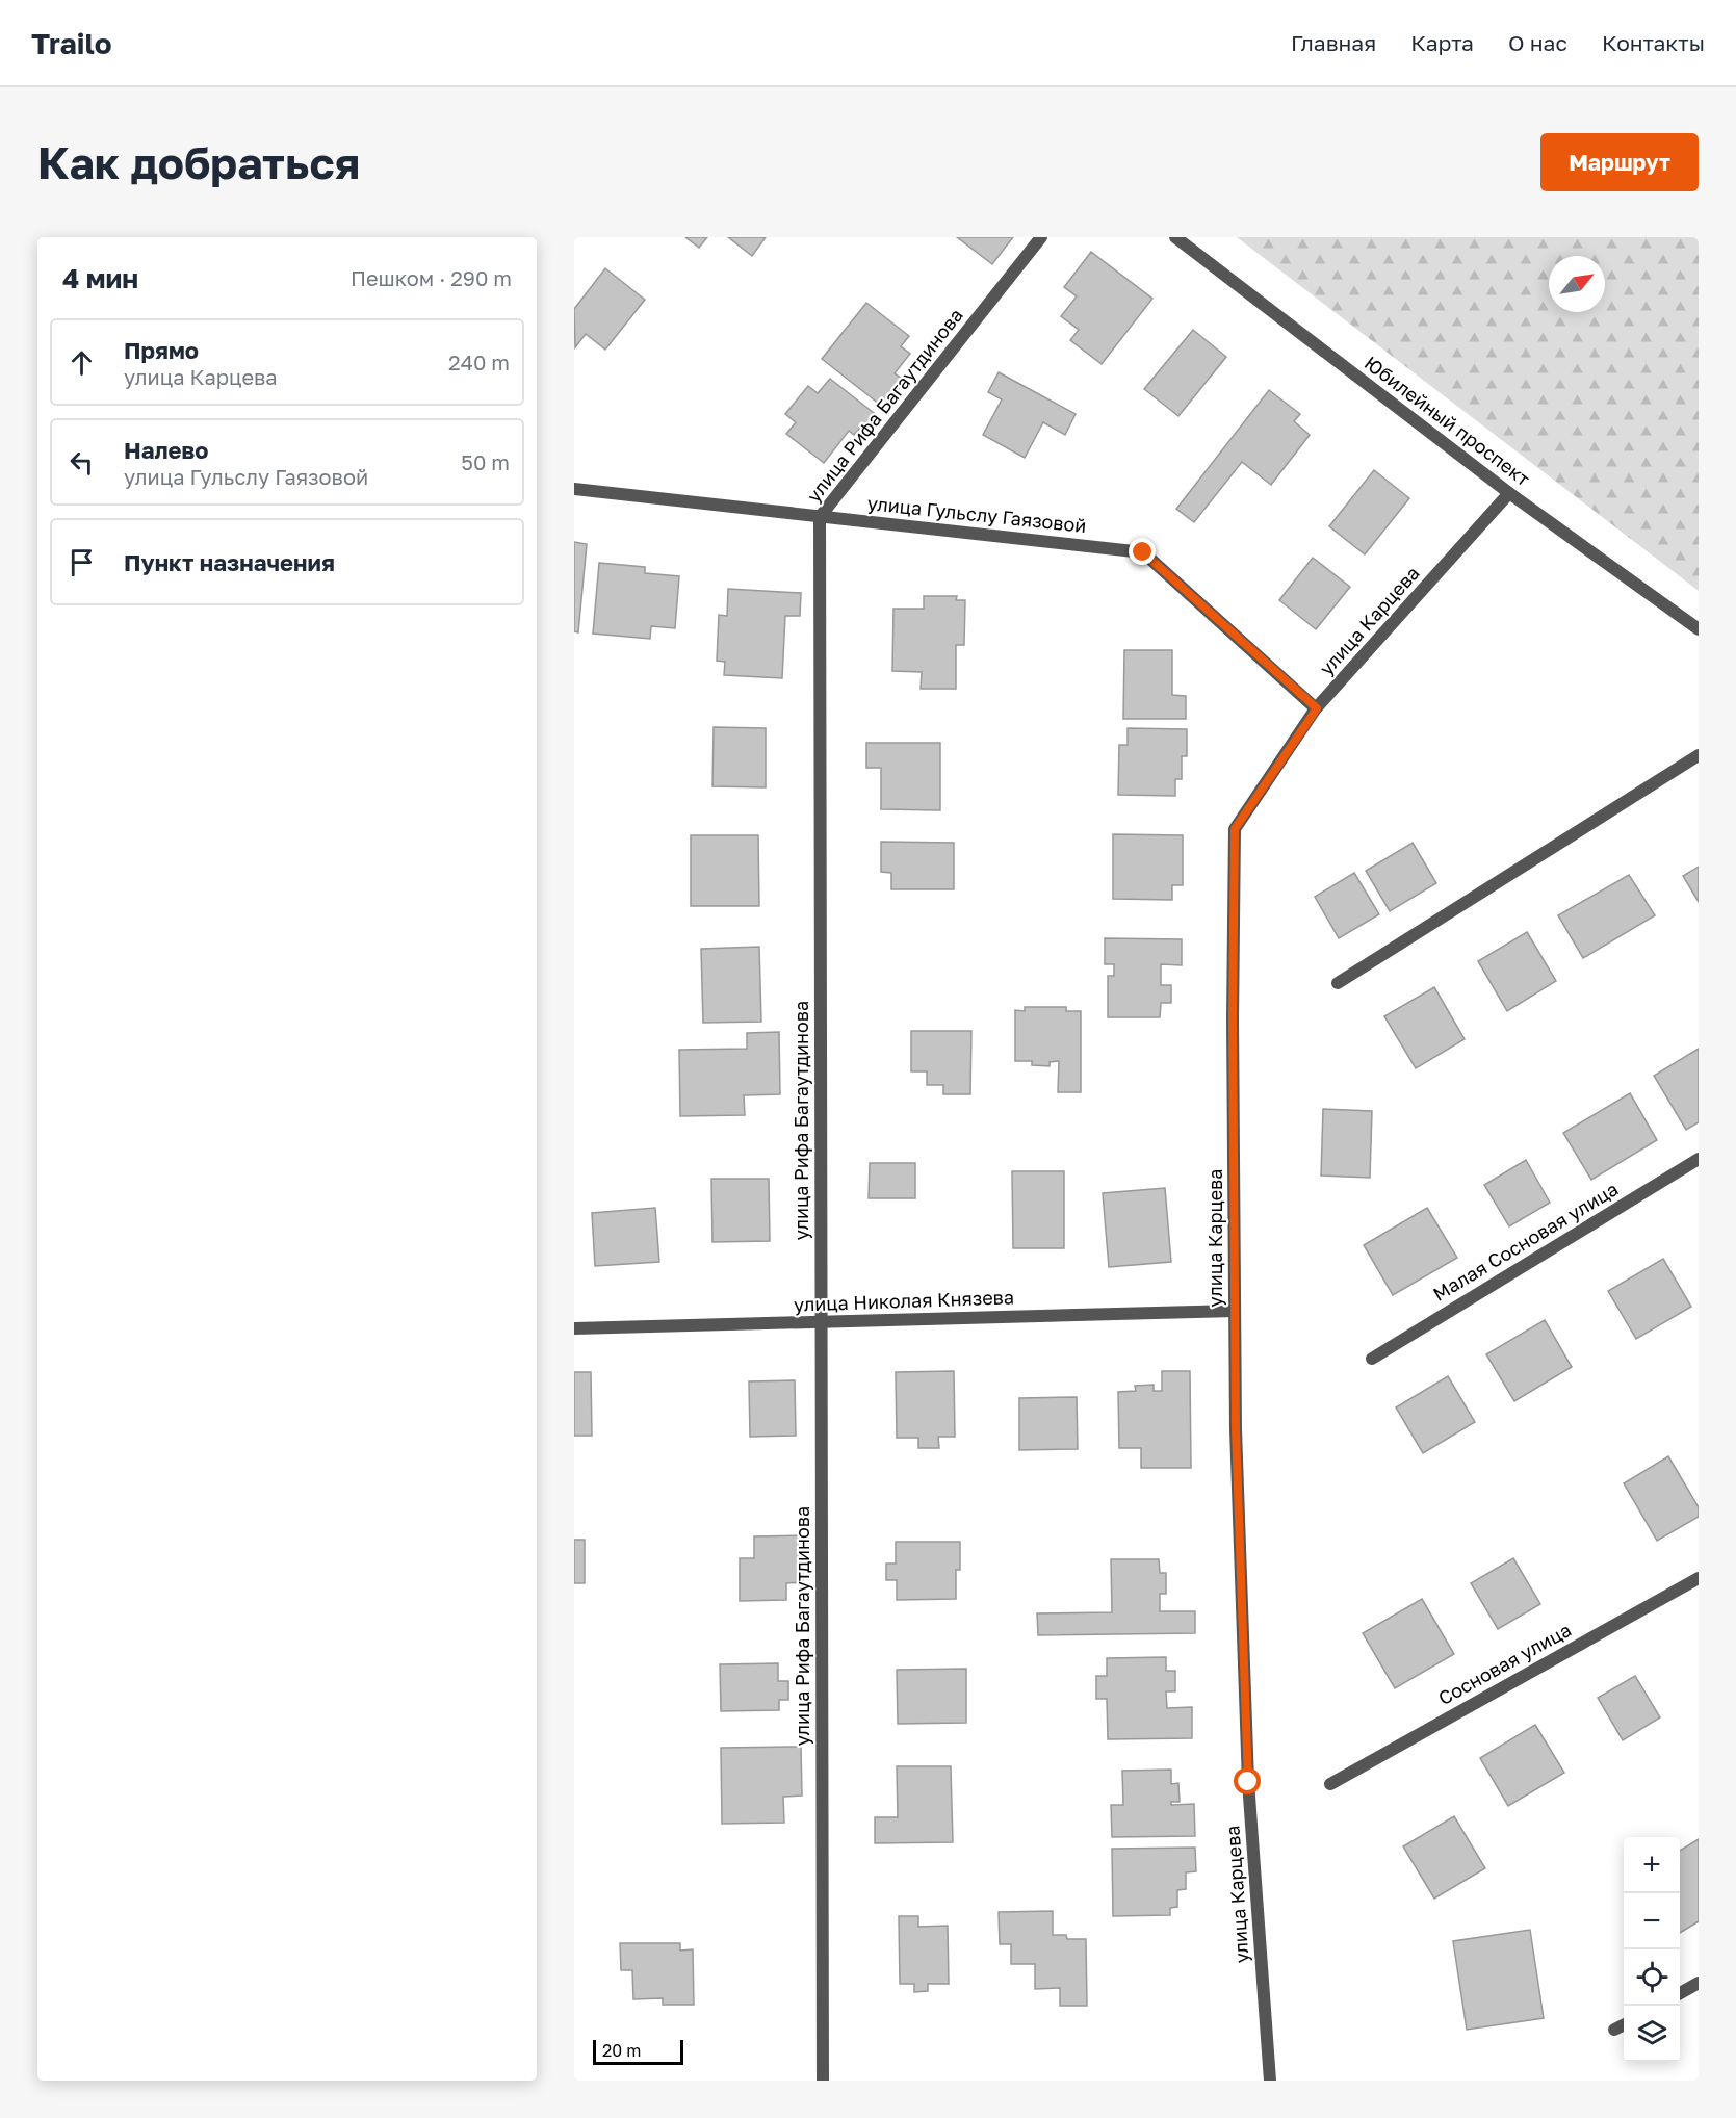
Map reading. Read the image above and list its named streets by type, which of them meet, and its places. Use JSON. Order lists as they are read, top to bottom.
{
  "streets": {
    "street": [
      "улица Рифа Багаутдинова",
      "Юбилейный проспект",
      "улица Гульслу Гаязовой",
      "улица Карцева",
      "Малая Сосновая улица",
      "улица Николая Князева",
      "Сосновая улица"
    ]
  },
  "crossings": [
    ["улица Рифа Багаутдинова", "улица Гульслу Гаязовой"],
    ["улица Рифа Багаутдинова", "улица Николая Князева"],
    ["Юбилейный проспект", "улица Карцева"],
    ["улица Гульслу Гаязовой", "улица Карцева"],
    ["улица Карцева", "улица Николая Князева"]
  ],
  "scale_bar": "20 m",
  "north": "top right",
  "page": {
    "header": "Trailo",
    "nav": [
      "Главная",
      "Карта",
      "О нас",
      "Контакты"
    ],
    "buttons": "Маршрут",
    "title": "Как добраться",
    "heading": ["4 мин", "Пешком · 290 m"],
    "list": [
      ["Прямо", "улица Карцева", "240 m"],
      ["Налево", "улица Гульслу Гаязовой", "50 m"],
      "Пункт назначения"
    ],
    "map_buttons": ["+", "−"],
    "scale": "20 m"
  }
}
